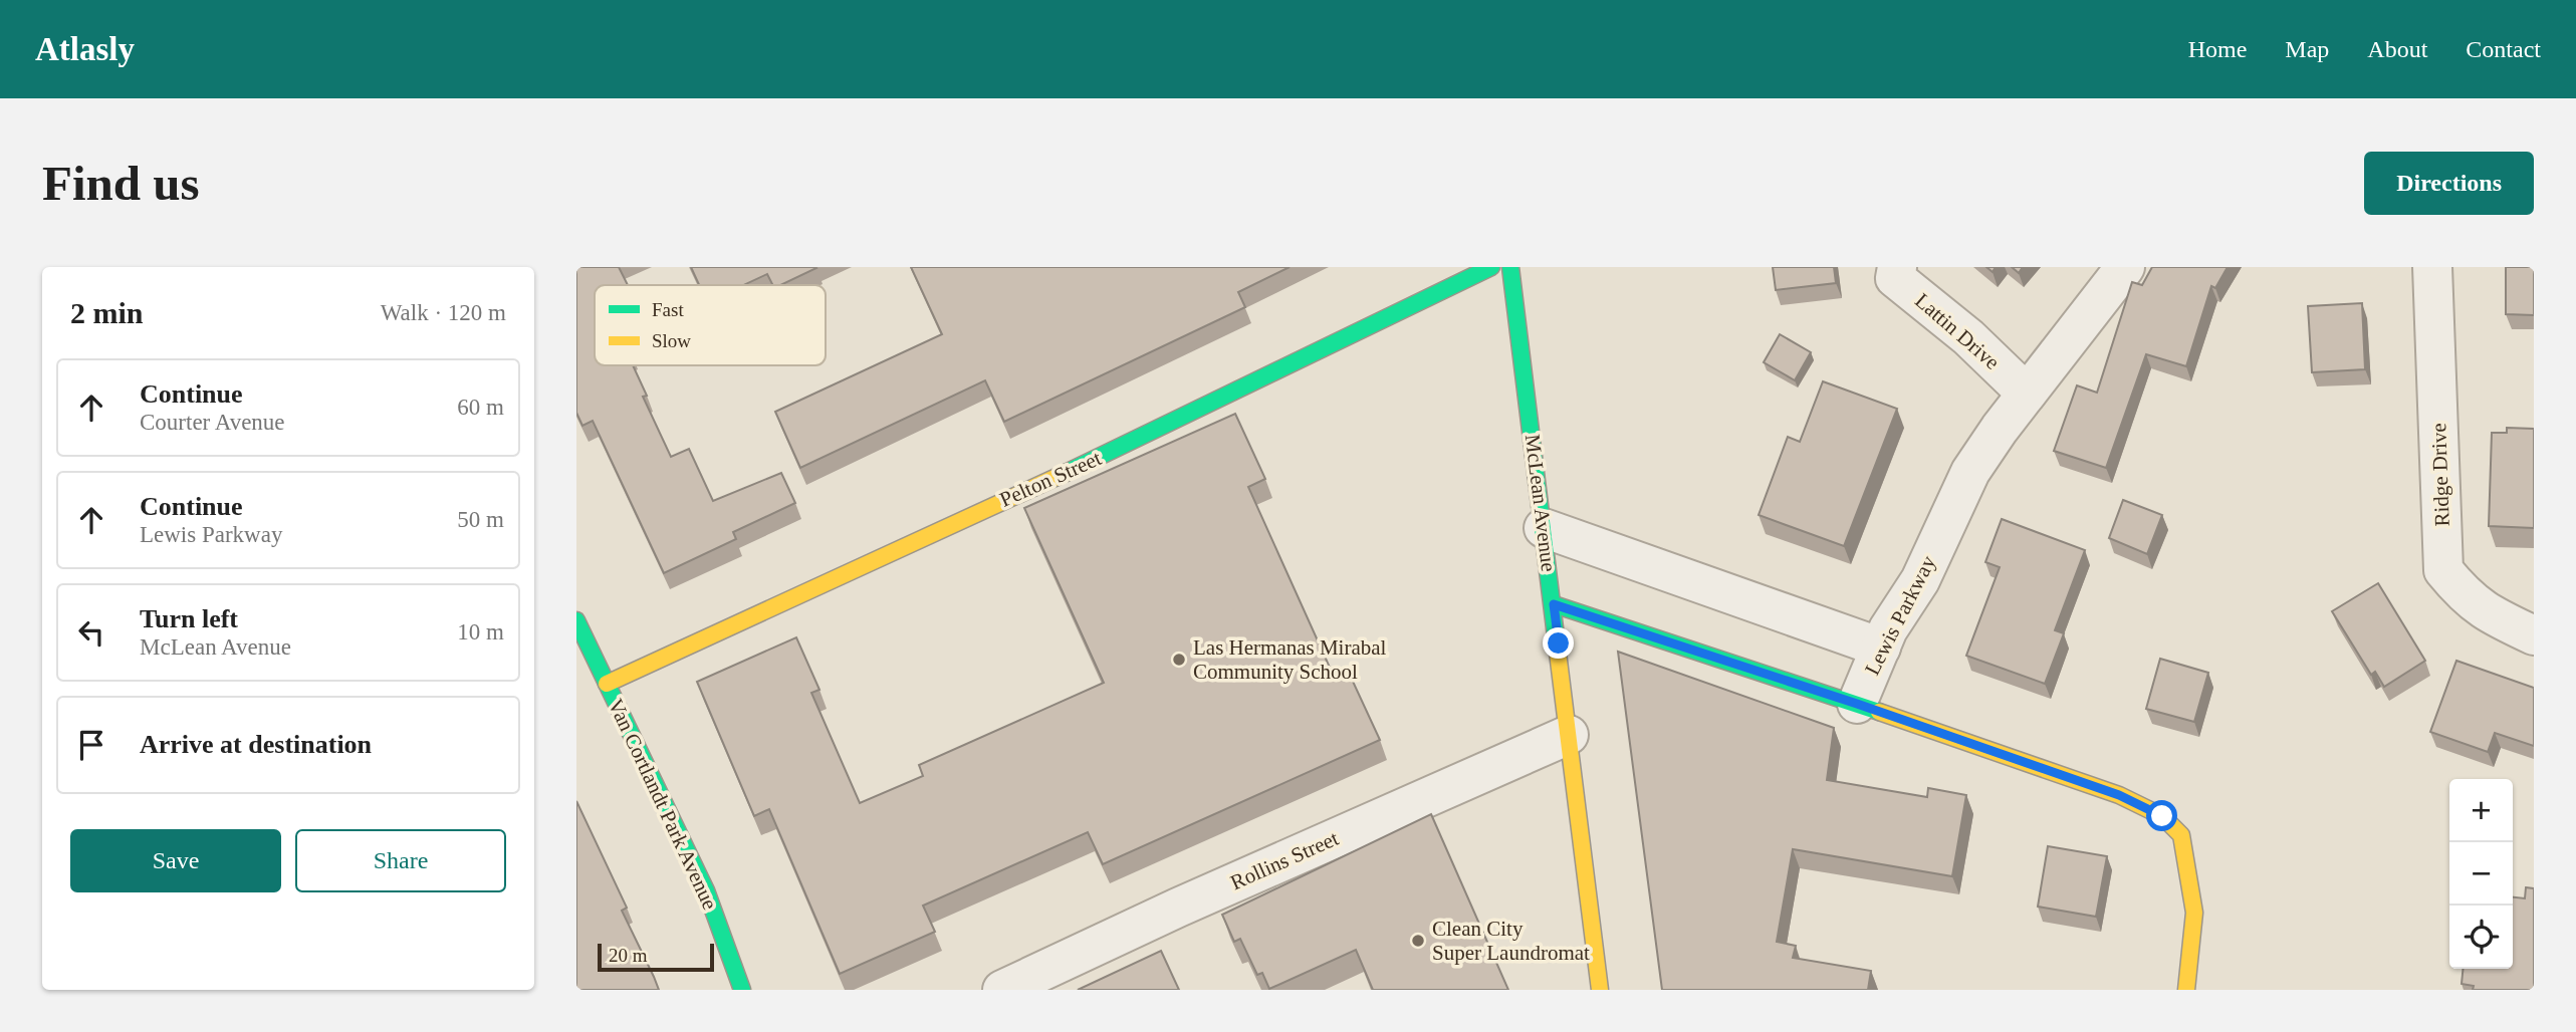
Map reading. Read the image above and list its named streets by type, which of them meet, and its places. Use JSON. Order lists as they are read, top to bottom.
{
  "streets": {
    "street": [
      "Lattin Drive",
      "Ridge Drive",
      "Pelton Street",
      "McLean Avenue",
      "Lewis Parkway",
      "Van Cortlandt Park Avenue",
      "Rollins Street"
    ]
  },
  "crossings": [
    ["Lattin Drive", "Lewis Parkway"],
    ["Pelton Street", "Van Cortlandt Park Avenue"],
    ["McLean Avenue", "Rollins Street"]
  ],
  "places": ["Las Hermanas Mirabal Community School", "Clean City Super Laundromat"],
  "legend": ["Fast", "Slow"],
  "scale_bar": "20 m",
  "page": {
    "header": "Atlasly",
    "nav": [
      "Home",
      "Map",
      "About",
      "Contact"
    ],
    "buttons": [
      "Directions",
      ["Save", "Share"]
    ],
    "title": "Find us",
    "heading": ["2 min", "Walk · 120 m"],
    "list": [
      ["Continue", "Courter Avenue", "60 m"],
      ["Continue", "Lewis Parkway", "50 m"],
      ["Turn left", "McLean Avenue", "10 m"],
      "Arrive at destination"
    ],
    "map_buttons": ["+", "−"],
    "scale": "20 m"
  }
}
